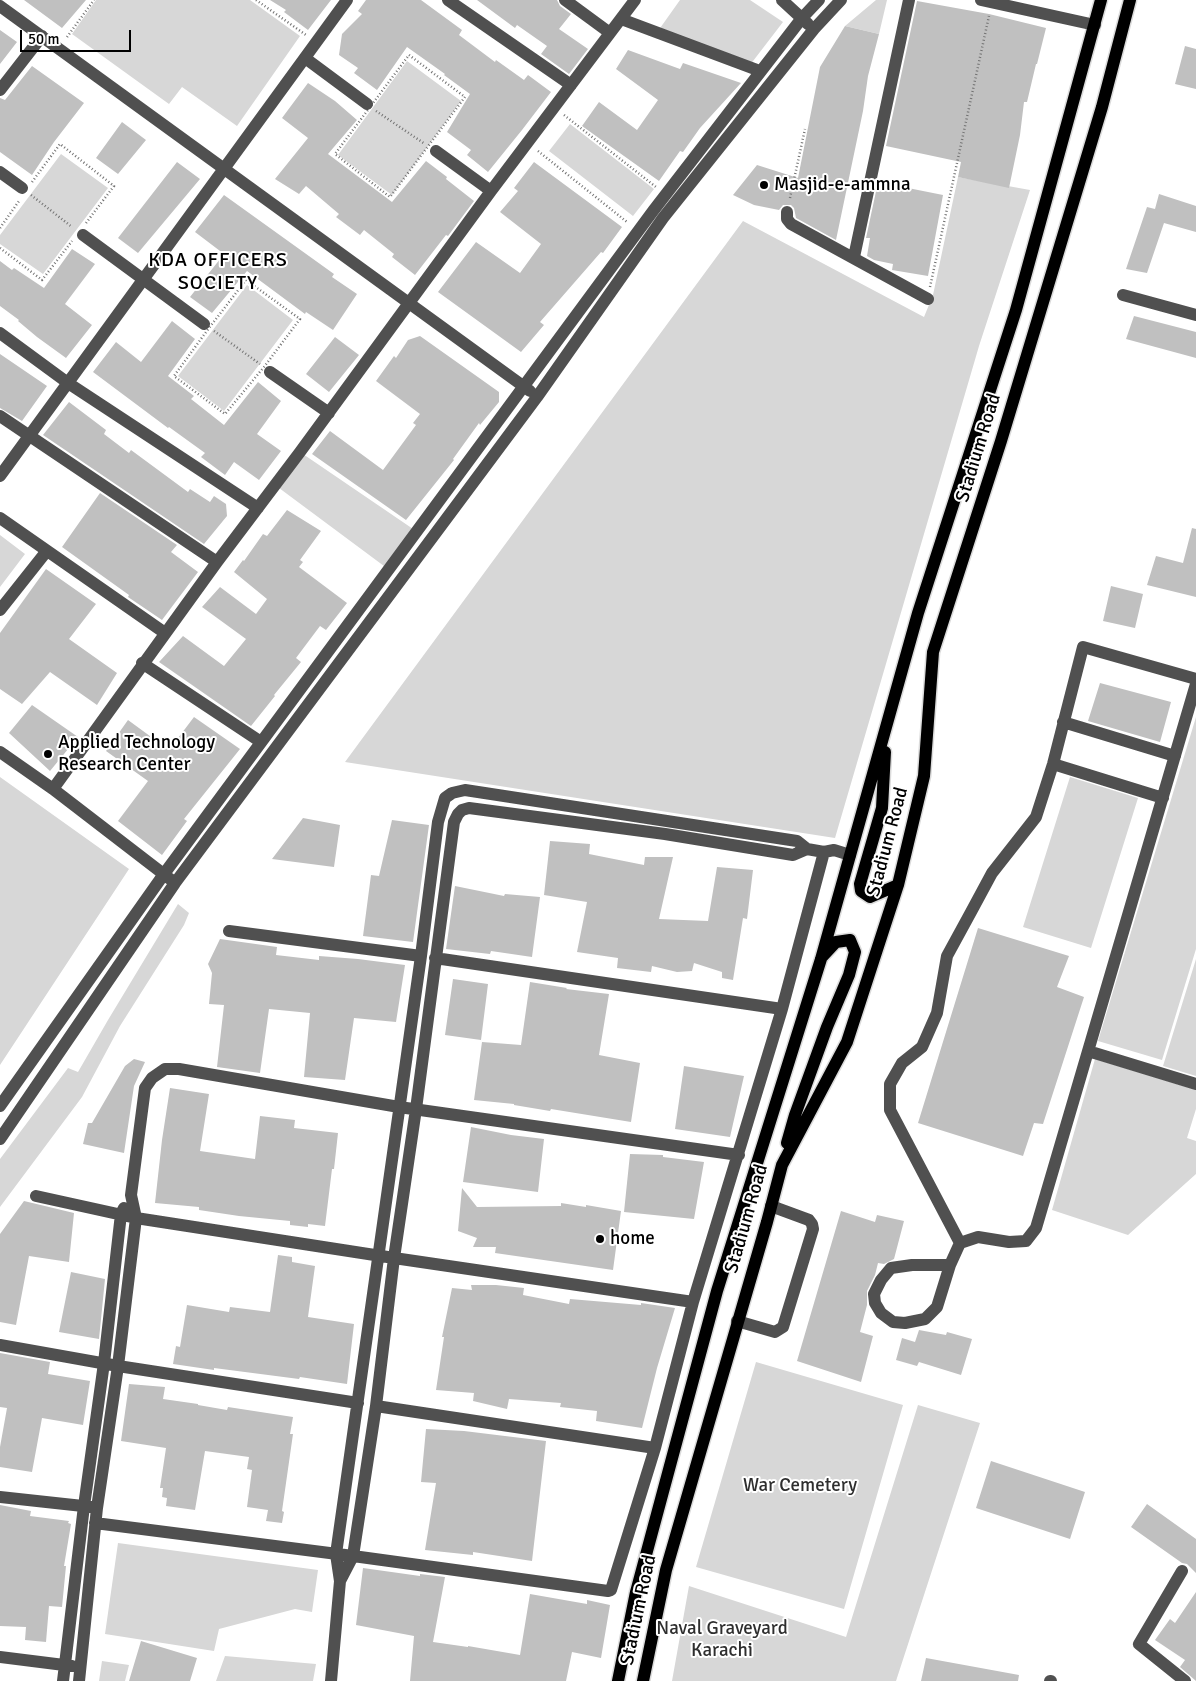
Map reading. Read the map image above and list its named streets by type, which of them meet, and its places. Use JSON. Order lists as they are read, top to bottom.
{
  "streets": {
    "main road": ["Stadium Road"]
  },
  "districts": ["KDA OFFICERS SOCIETY"],
  "parks": ["War Cemetery", "Naval Graveyard Karachi"],
  "places": ["Masjid-e-ammna", "Applied Technology Research Center", "home"],
  "scale_bar": "50 m"
}
